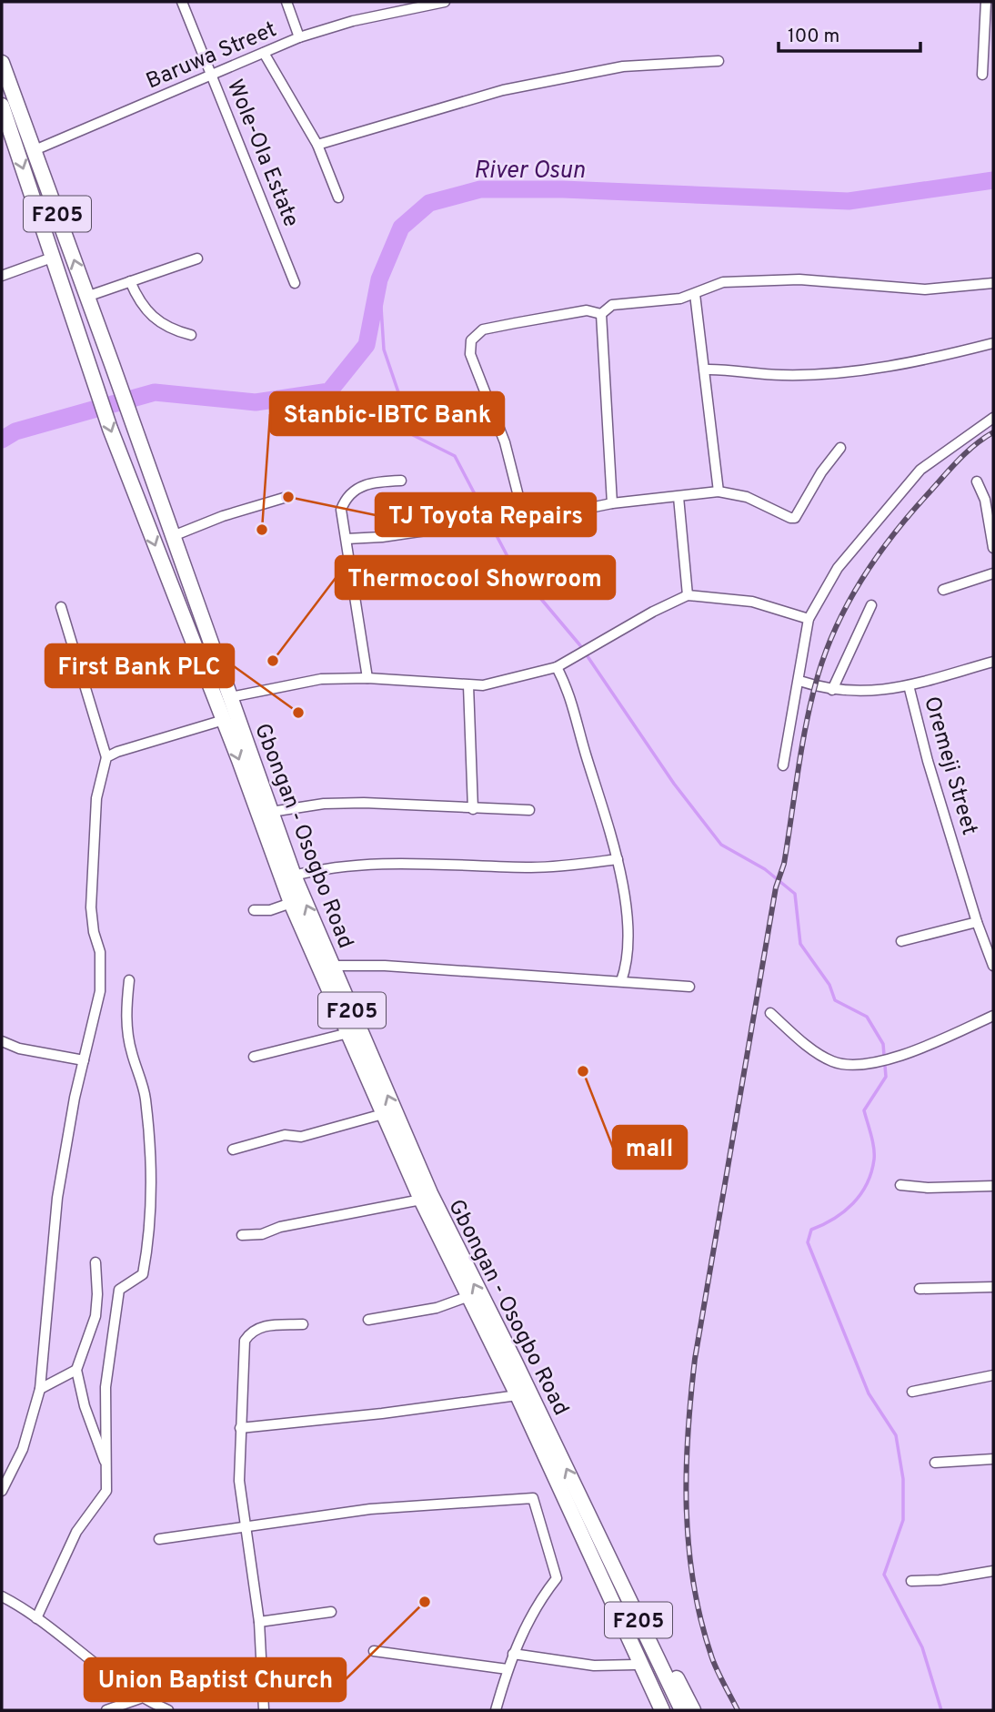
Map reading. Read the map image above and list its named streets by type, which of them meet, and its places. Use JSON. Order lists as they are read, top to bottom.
{
  "streets": {
    "main road": ["F205", "Gbongan - Osogbo Road"],
    "street": ["Baruwa Street", "Wole-Ola Estate", "Oremeji Street"]
  },
  "crossings": [
    ["Baruwa Street", "Wole-Ola Estate"],
    ["Baruwa Street", "Gbongan - Osogbo Road"],
    ["F205", "Gbongan - Osogbo Road"]
  ],
  "water": ["River Osun"],
  "places": [
    "TJ Toyota Repairs",
    "Stanbic-IBTC Bank",
    "Thermocool Showroom",
    "First Bank PLC",
    "mall",
    "Union Baptist Church"
  ],
  "scale_bar": "100 m"
}
